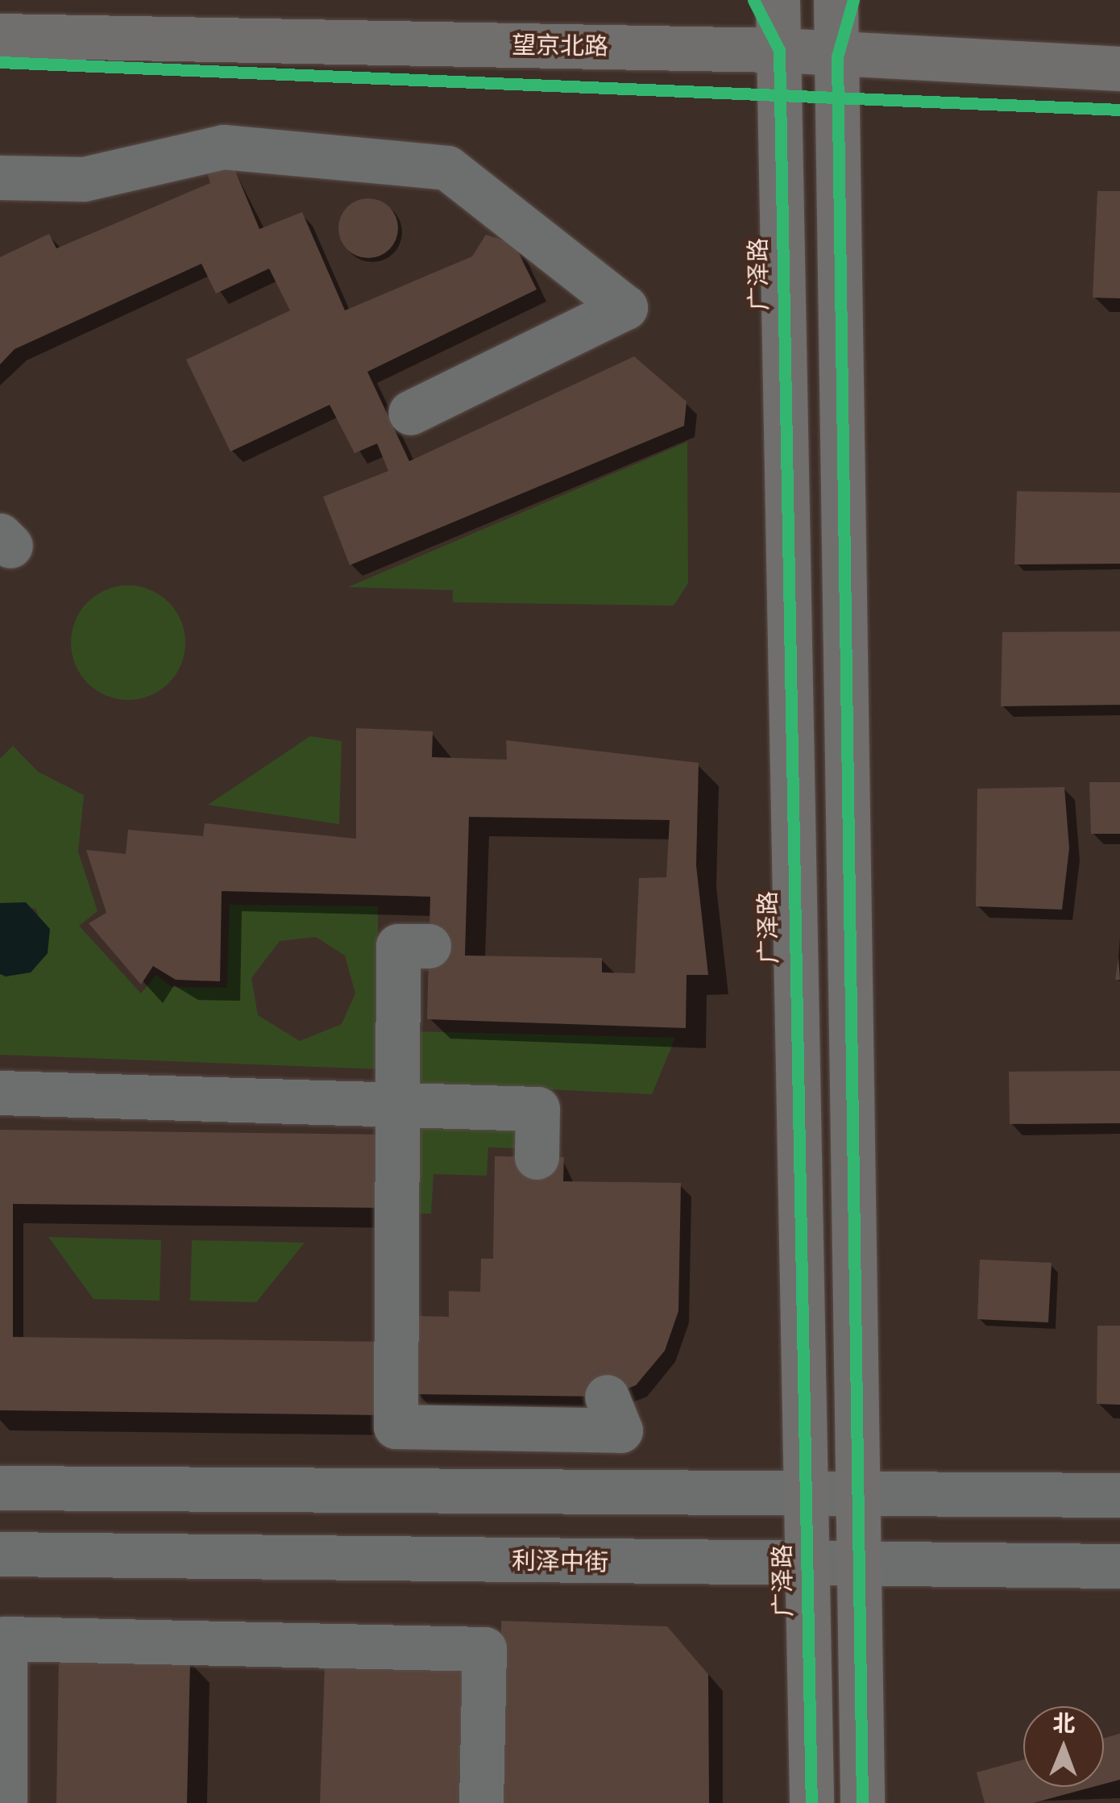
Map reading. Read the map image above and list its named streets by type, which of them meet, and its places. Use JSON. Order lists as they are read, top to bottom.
{
  "streets": {
    "main road": ["望京北路", "广泽路"],
    "street": ["利泽中街"]
  },
  "crossings": [
    ["望京北路", "广泽路"],
    ["广泽路", "利泽中街"]
  ],
  "north": "top"
}
